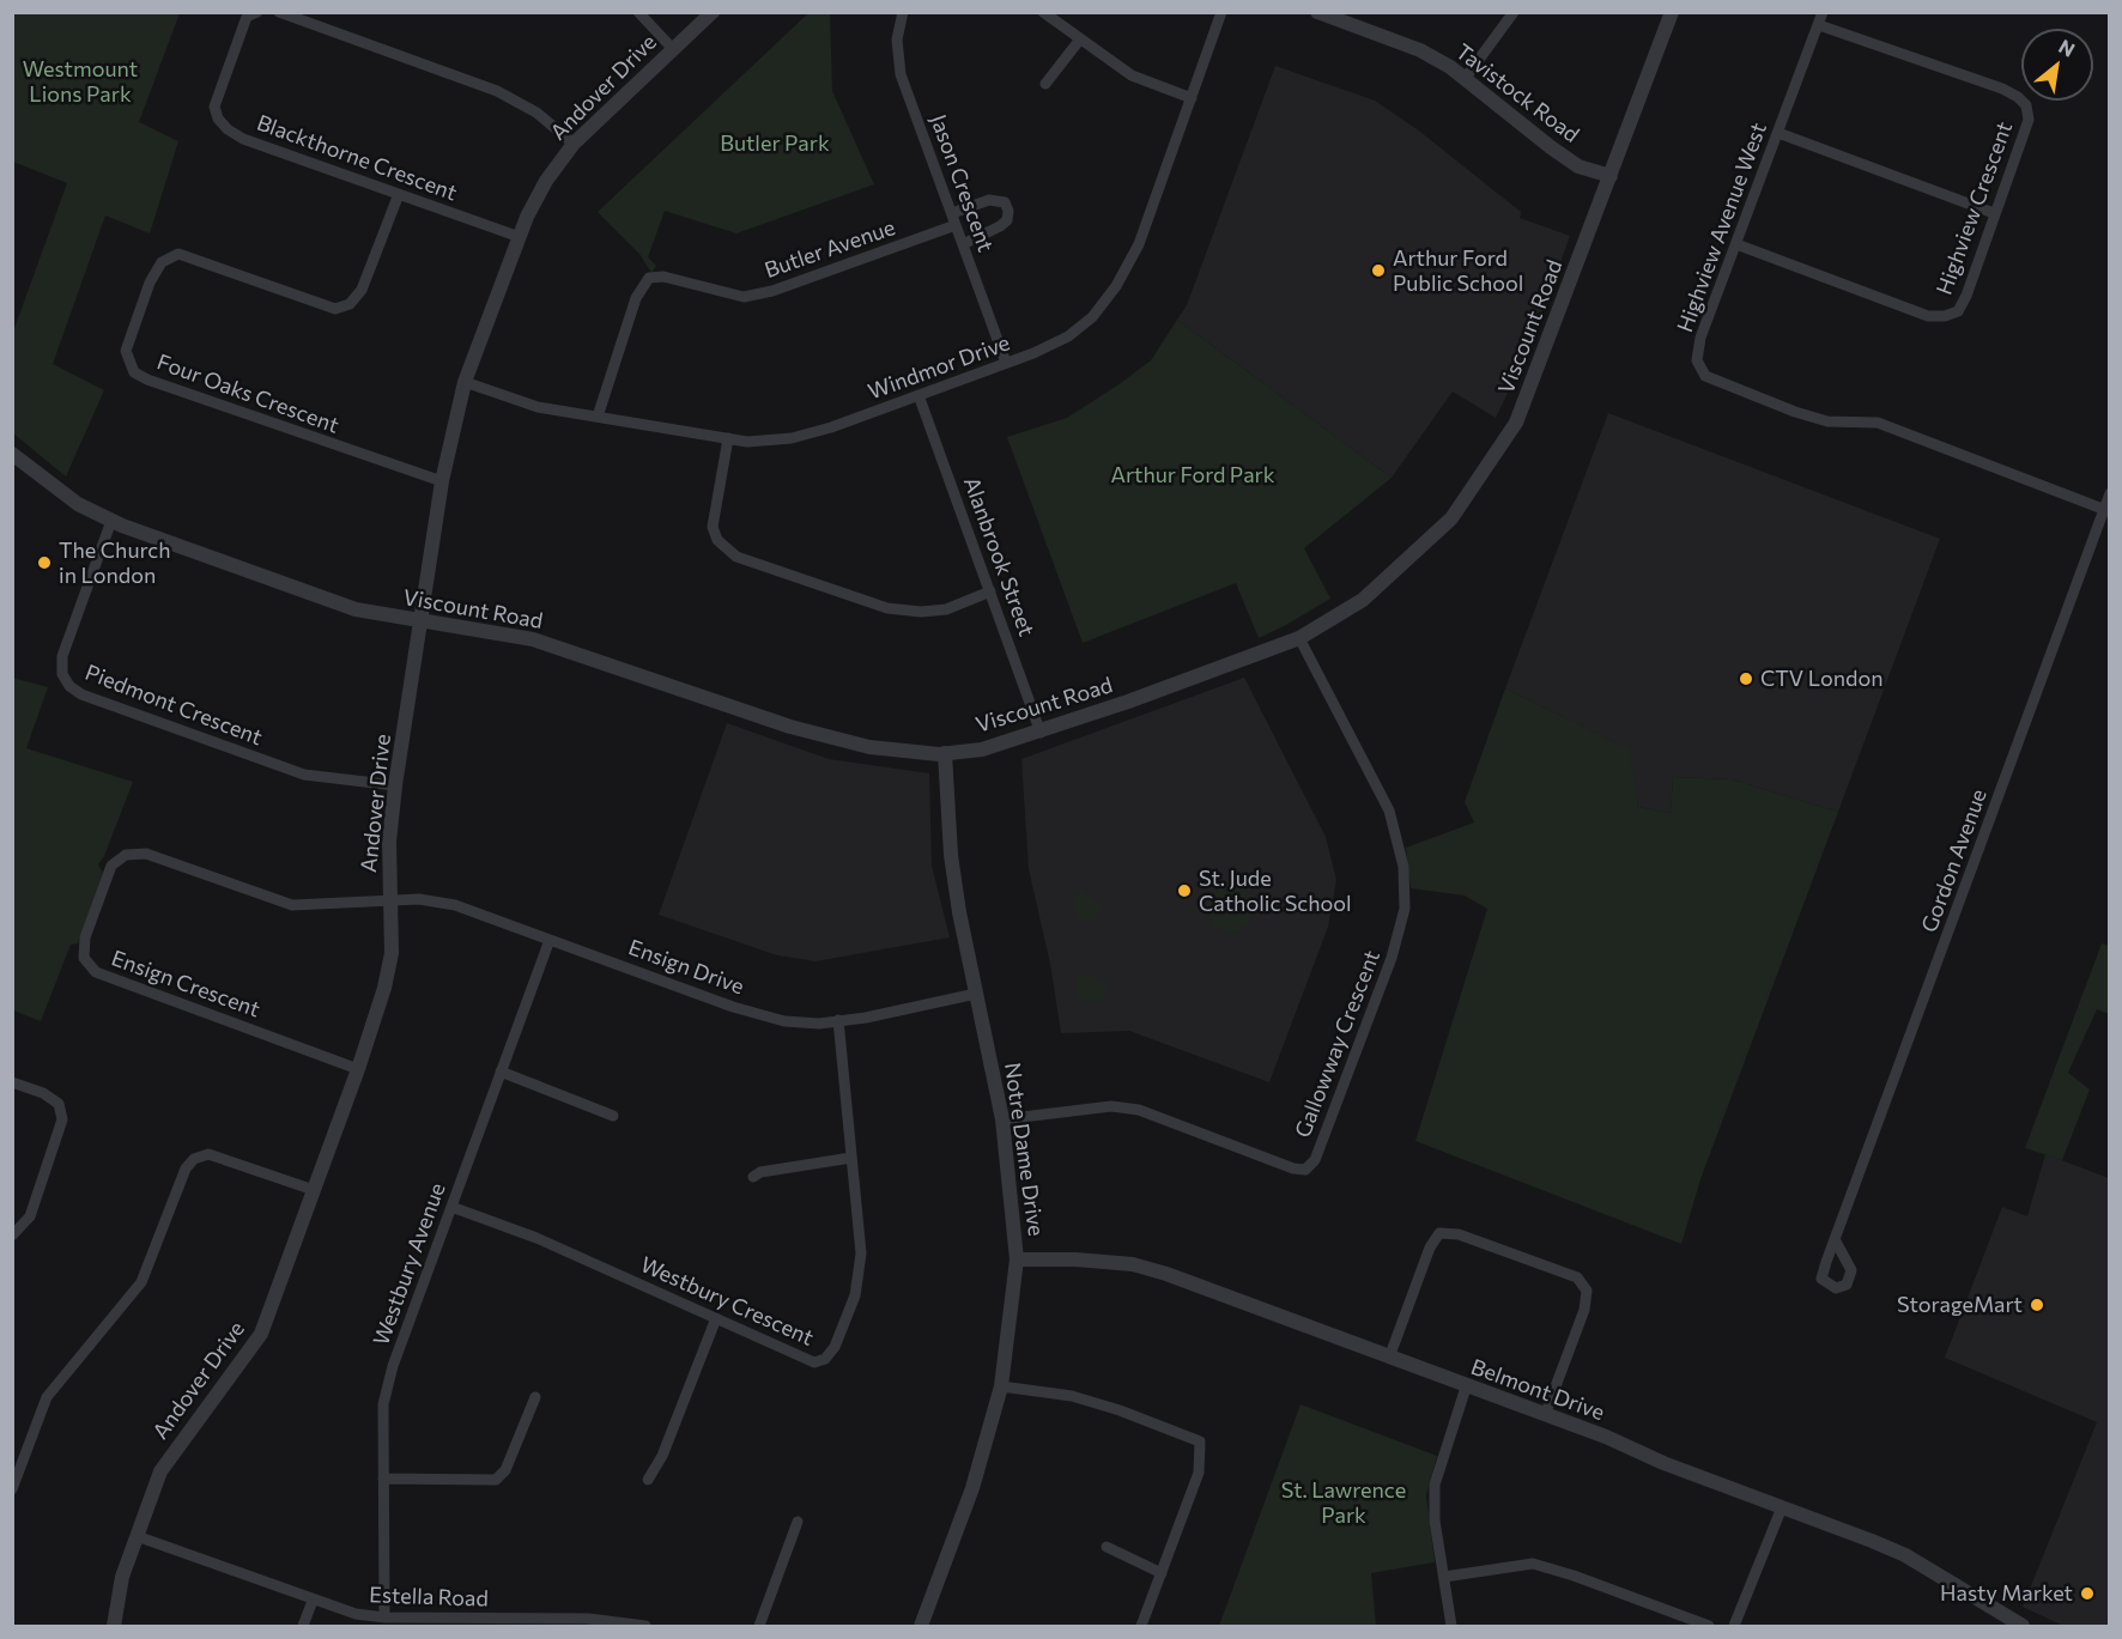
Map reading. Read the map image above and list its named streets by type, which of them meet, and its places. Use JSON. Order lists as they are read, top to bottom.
{
  "streets": {
    "street": [
      "Andover Drive",
      "Tavistock Road",
      "Blackthorne Crescent",
      "Jason Crescent",
      "Highview Crescent",
      "Highview Avenue West",
      "Butler Avenue",
      "Viscount Road",
      "Windmor Drive",
      "Four Oaks Crescent",
      "Alanbrook Street",
      "Piedmont Crescent",
      "Gordon Avenue",
      "Ensign Drive",
      "Ensign Crescent",
      "Gallowway Crescent",
      "Notre Dame Drive",
      "Westbury Avenue",
      "Westbury Crescent",
      "Belmont Drive",
      "Estella Road"
    ]
  },
  "crossings": [
    ["Andover Drive", "Blackthorne Crescent"],
    ["Andover Drive", "Viscount Road"],
    ["Andover Drive", "Windmor Drive"],
    ["Andover Drive", "Four Oaks Crescent"],
    ["Andover Drive", "Piedmont Crescent"],
    ["Andover Drive", "Ensign Drive"],
    ["Andover Drive", "Ensign Crescent"],
    ["Andover Drive", "Estella Road"],
    ["Tavistock Road", "Viscount Road"],
    ["Blackthorne Crescent", "Four Oaks Crescent"],
    ["Jason Crescent", "Butler Avenue"],
    ["Jason Crescent", "Windmor Drive"],
    ["Highview Crescent", "Highview Avenue West"],
    ["Highview Avenue West", "Gordon Avenue"],
    ["Butler Avenue", "Windmor Drive"],
    ["Viscount Road", "Alanbrook Street"],
    ["Viscount Road", "Piedmont Crescent"],
    ["Viscount Road", "Gallowway Crescent"],
    ["Viscount Road", "Notre Dame Drive"],
    ["Windmor Drive", "Alanbrook Street"],
    ["Ensign Drive", "Ensign Crescent"],
    ["Ensign Drive", "Notre Dame Drive"],
    ["Ensign Drive", "Westbury Avenue"],
    ["Ensign Drive", "Westbury Crescent"],
    ["Gallowway Crescent", "Notre Dame Drive"],
    ["Notre Dame Drive", "Belmont Drive"],
    ["Westbury Avenue", "Westbury Crescent"],
    ["Westbury Avenue", "Estella Road"]
  ],
  "parks": [
    "Westmount Lions Park",
    "Butler Park",
    "Arthur Ford Park",
    "St. Lawrence Park"
  ],
  "places": [
    "Arthur Ford Public School",
    "The Church in London",
    "CTV London",
    "St. Jude Catholic School",
    "StorageMart",
    "Hasty Market"
  ],
  "north": "top right"
}
